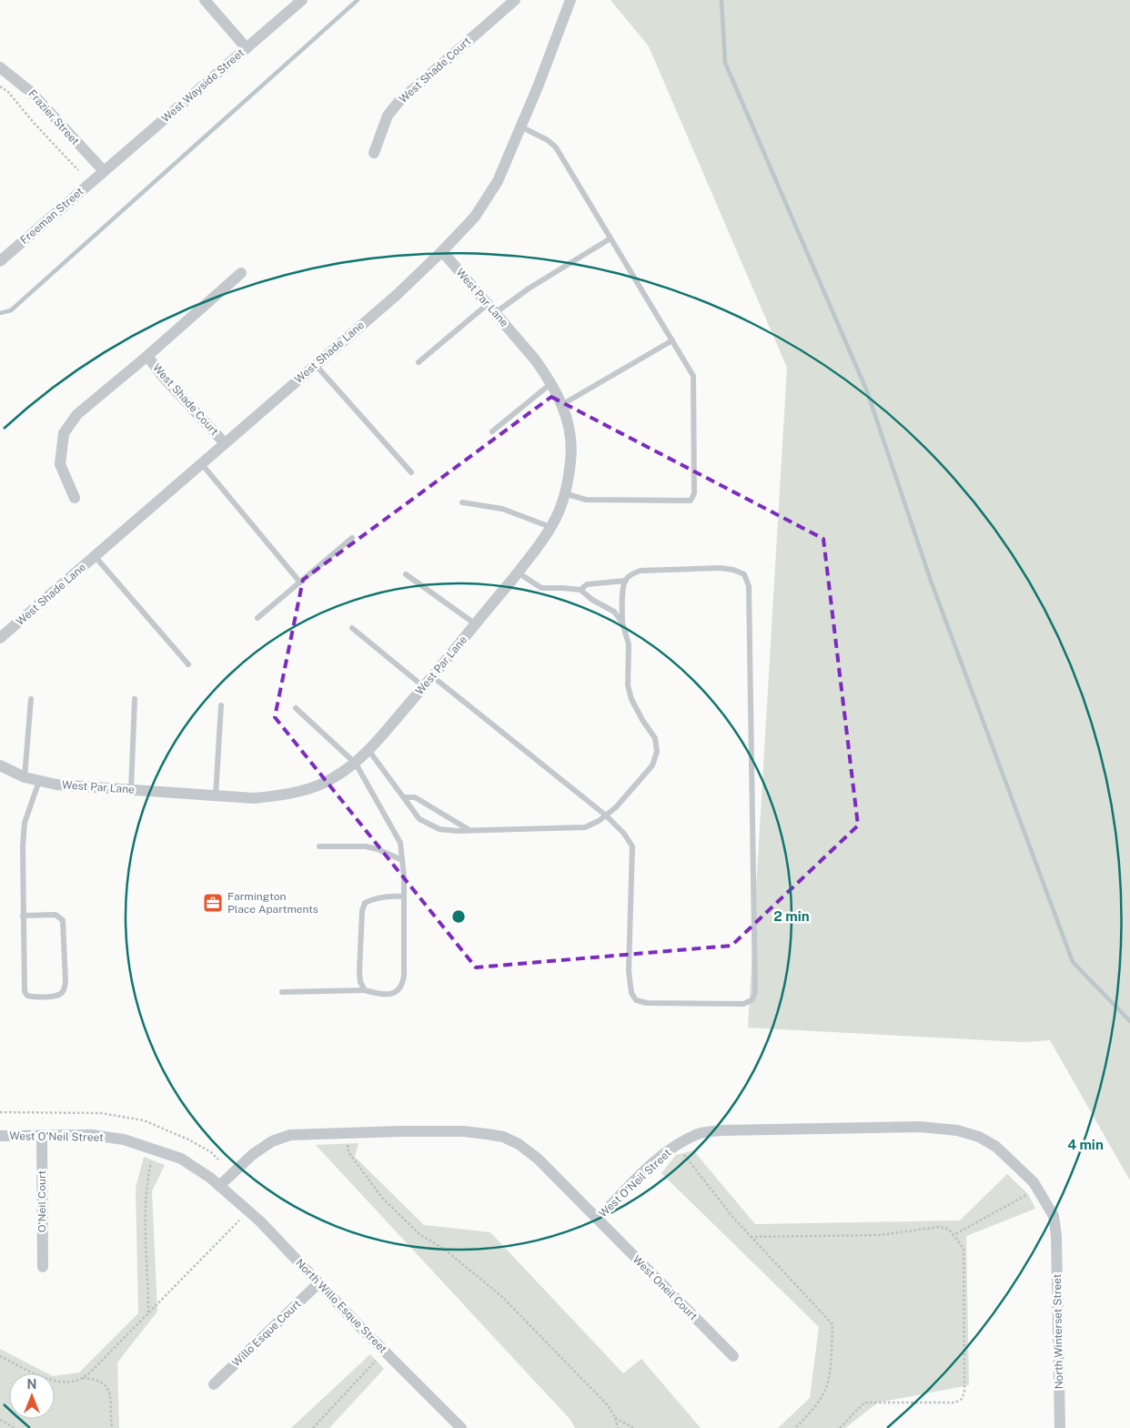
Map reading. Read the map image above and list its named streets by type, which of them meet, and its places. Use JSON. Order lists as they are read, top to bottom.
{
  "streets": {
    "street": [
      "West Shade Court",
      "West Wayside Street",
      "Frazier Street",
      "Freeman Street",
      "West Par Lane",
      "West Shade Lane",
      "West O'Neil Street",
      "O'Neil Court",
      "West Oneil Court",
      "North Willo Esque Street",
      "North Winterset Street",
      "Willo Esque Court"
    ]
  },
  "crossings": [
    ["West Shade Court", "West Shade Lane"],
    ["West Wayside Street", "Frazier Street"],
    ["West Wayside Street", "Freeman Street"],
    ["Frazier Street", "Freeman Street"],
    ["West Par Lane", "West Shade Lane"],
    ["West O'Neil Street", "O'Neil Court"],
    ["West O'Neil Street", "West Oneil Court"],
    ["West O'Neil Street", "North Willo Esque Street"],
    ["West O'Neil Street", "North Winterset Street"],
    ["North Willo Esque Street", "Willo Esque Court"]
  ],
  "places": {
    "office": ["Farmington Place Apartments"]
  },
  "north": "top",
  "rings": ["2 min", "4 min"]
}
